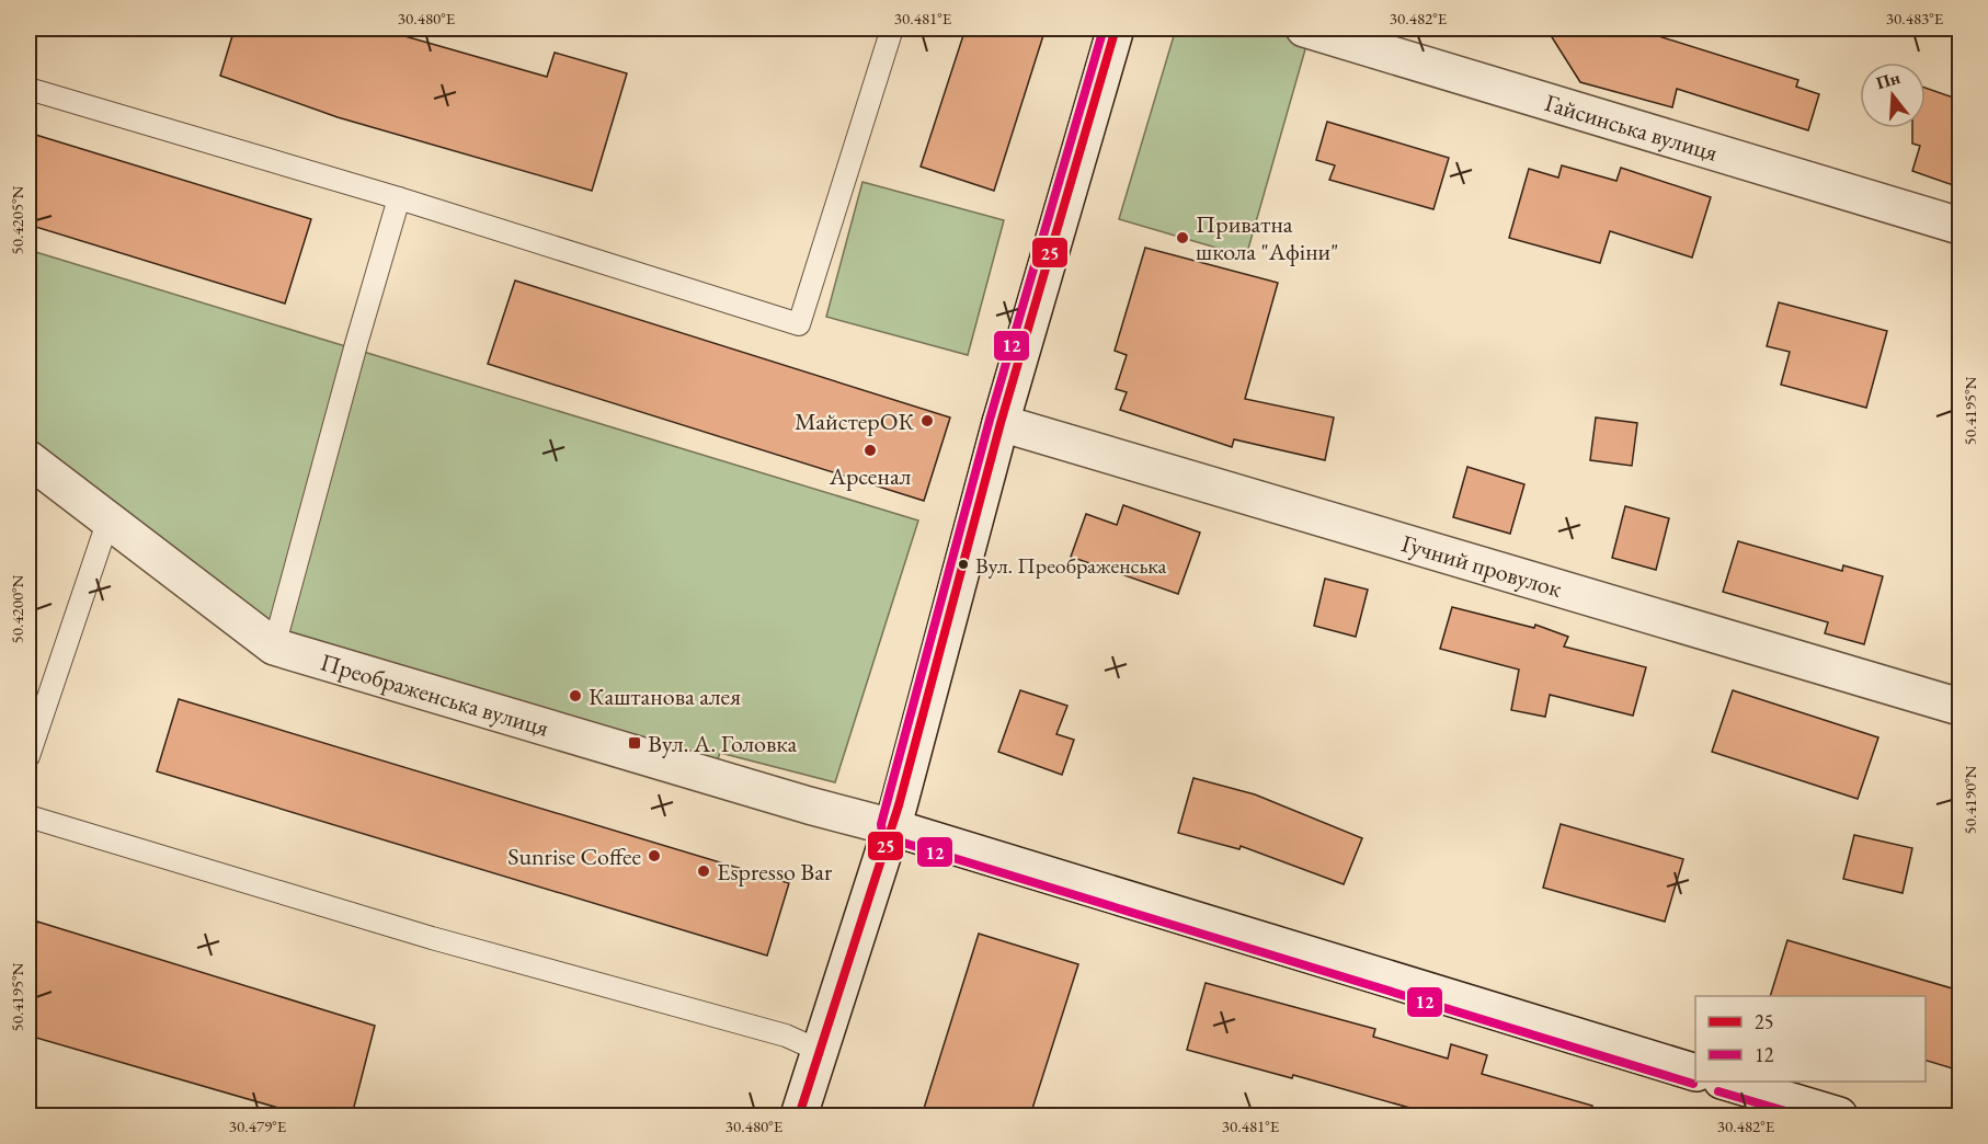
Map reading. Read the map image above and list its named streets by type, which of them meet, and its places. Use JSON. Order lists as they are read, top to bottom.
{
  "streets": {
    "street": ["Гайсинська вулиця", "Гучний провулок", "Преображенська вулиця"]
  },
  "places": {
    "other": [
      "Приватна школа \"Афіни\"",
      "МайстерОК",
      "Арсенал",
      "Вул. Преображенська",
      "Каштанова алея",
      "Sunrise Coffee",
      "Espresso Bar"
    ],
    "transit": ["Вул. А. Головка"]
  },
  "lines": ["transit line 25", "transit line 12"],
  "legend": ["25", "12"],
  "north": "top",
  "coordinates": [
    "30.480°E",
    "30.481°E",
    "30.482°E",
    "30.483°E",
    "50.4205°N",
    "50.4195°N",
    "50.4200°N",
    "50.4190°N",
    "30.479°E"
  ]
}
